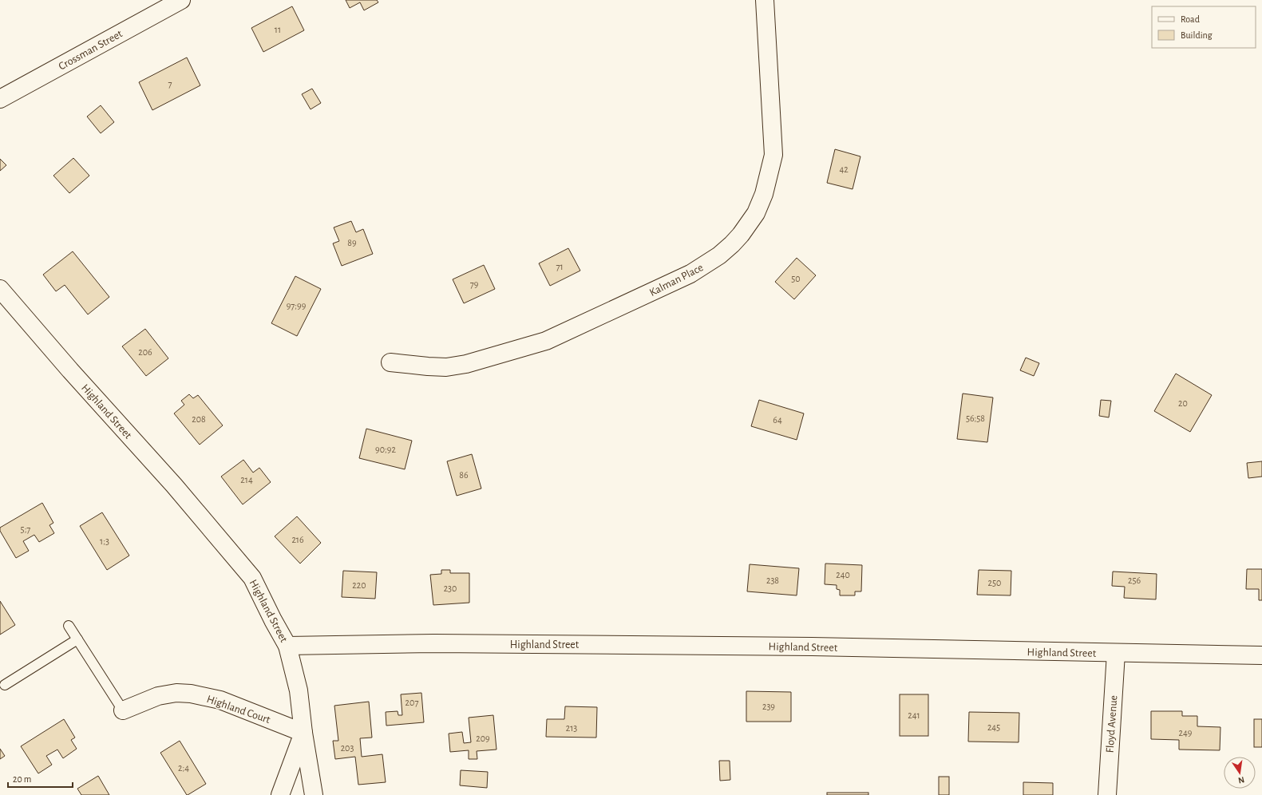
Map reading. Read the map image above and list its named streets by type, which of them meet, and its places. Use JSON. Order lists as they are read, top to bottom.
{
  "streets": {
    "street": [
      "Crossman Street",
      "Kalman Place",
      "Highland Street",
      "Highland Court",
      "Floyd Avenue"
    ]
  },
  "crossings": [
    ["Highland Street", "Floyd Avenue"]
  ],
  "house_numbers": [
    "11",
    "7",
    "42",
    "89",
    "71",
    "50",
    "79",
    "97;99",
    "206",
    "20",
    "56;58",
    "208",
    "64",
    "90;92",
    "86",
    "214",
    "5;7",
    "216",
    "1;3",
    "240",
    "238",
    "256",
    "250",
    "220",
    "230",
    "207",
    "239",
    "241",
    "245",
    "213",
    "249",
    "209",
    "203",
    "2;4"
  ],
  "legend": ["Road", "Building"],
  "scale_bar": "20 m",
  "north": "bottom"
}
